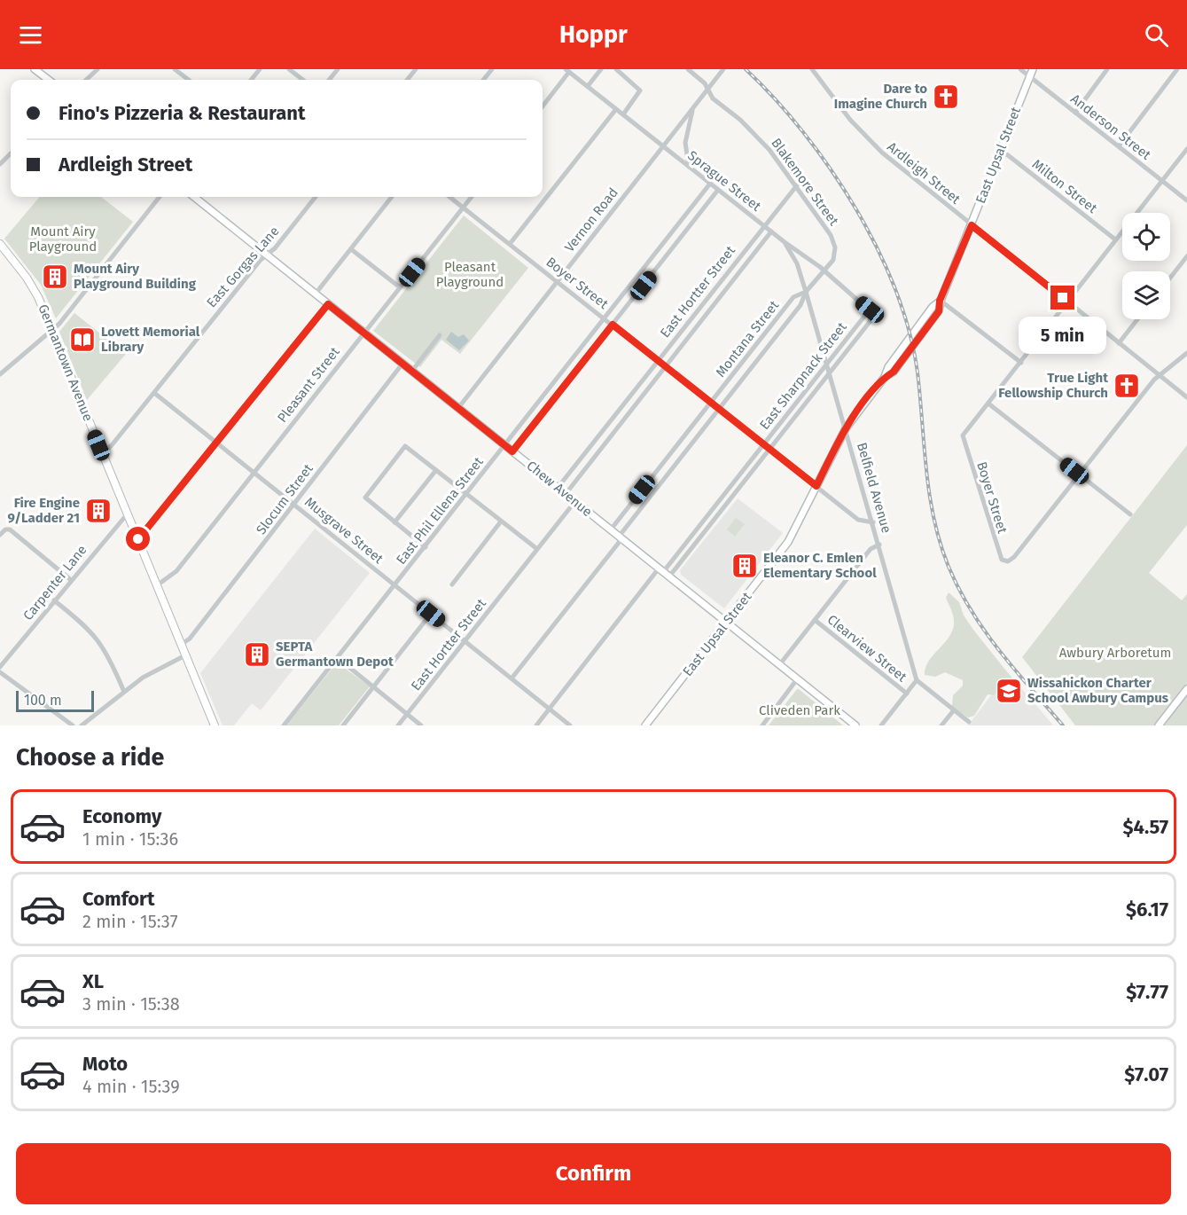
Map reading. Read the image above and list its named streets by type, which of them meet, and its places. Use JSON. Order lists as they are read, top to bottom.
{
  "streets": {
    "main road": ["Germantown Avenue"],
    "street": [
      "Anderson Street",
      "East Upsal Street",
      "Ardleigh Street",
      "Sprague Street",
      "Blakemore Street",
      "Milton Street",
      "Vernon Road",
      "East Gorgas Lane",
      "Boyer Street",
      "East Hortter Street",
      "Montana Street",
      "East Sharpnack Street",
      "Pleasant Street",
      "Belfield Avenue",
      "Chew Avenue",
      "Slocum Street",
      "East Phil Ellena Street",
      "Musgrave Street",
      "Carpenter Lane",
      "Clearview Street"
    ]
  },
  "crossings": [
    ["Anderson Street", "East Upsal Street"],
    ["East Upsal Street", "Ardleigh Street"],
    ["East Upsal Street", "Milton Street"],
    ["East Upsal Street", "Boyer Street"],
    ["East Upsal Street", "Belfield Avenue"],
    ["East Upsal Street", "Chew Avenue"],
    ["Sprague Street", "Vernon Road"],
    ["Sprague Street", "East Hortter Street"],
    ["Sprague Street", "Montana Street"],
    ["Sprague Street", "East Sharpnack Street"],
    ["Sprague Street", "Belfield Avenue"],
    ["Sprague Street", "East Phil Ellena Street"],
    ["Blakemore Street", "Vernon Road"],
    ["Blakemore Street", "East Hortter Street"],
    ["Blakemore Street", "Montana Street"],
    ["Vernon Road", "Boyer Street"],
    ["Vernon Road", "Chew Avenue"],
    ["East Gorgas Lane", "Germantown Avenue"],
    ["East Gorgas Lane", "Chew Avenue"],
    ["East Gorgas Lane", "Musgrave Street"],
    ["Boyer Street", "East Hortter Street"],
    ["Boyer Street", "Montana Street"],
    ["Boyer Street", "East Sharpnack Street"],
    ["Boyer Street", "Pleasant Street"],
    ["Boyer Street", "Belfield Avenue"],
    ["Boyer Street", "East Phil Ellena Street"],
    ["East Hortter Street", "Chew Avenue"],
    ["East Hortter Street", "Musgrave Street"],
    ["Montana Street", "Belfield Avenue"],
    ["Montana Street", "Chew Avenue"],
    ["Montana Street", "Musgrave Street"],
    ["Germantown Avenue", "Pleasant Street"],
    ["Germantown Avenue", "Slocum Street"],
    ["Germantown Avenue", "Carpenter Lane"],
    ["East Sharpnack Street", "Belfield Avenue"],
    ["East Sharpnack Street", "Chew Avenue"],
    ["East Sharpnack Street", "Musgrave Street"],
    ["Pleasant Street", "Chew Avenue"],
    ["Pleasant Street", "Musgrave Street"],
    ["Belfield Avenue", "Clearview Street"],
    ["Chew Avenue", "Slocum Street"],
    ["Chew Avenue", "East Phil Ellena Street"],
    ["Slocum Street", "Musgrave Street"],
    ["East Phil Ellena Street", "Musgrave Street"]
  ],
  "parks": [
    "Mount Airy Playground",
    "Pleasant Playground",
    "Awbury Arboretum",
    "Cliveden Park"
  ],
  "places": {
    "church": ["Dare to Imagine Church", "True Light Fellowship Church"],
    "building": [
      "Mount Airy Playground Building",
      "Fire Engine 9/Ladder 21",
      "Eleanor C. Emlen Elementary School",
      "SEPTA Germantown Depot"
    ],
    "library": ["Lovett Memorial Library"],
    "school or university": ["Wissahickon Charter School Awbury Campus"]
  },
  "scale_bar": "100 m",
  "page": {
    "header": "Hoppr",
    "banner": ["Fino's Pizzeria & Restaurant", "Ardleigh Street"],
    "bubble": "5 min",
    "scale": "100 m",
    "heading": "Choose a ride",
    "list": [
      {
        "name": "Economy",
        "note": "1 min · 15:36",
        "value": "$4.57"
      },
      {
        "name": "Comfort",
        "note": "2 min · 15:37",
        "value": "$6.17"
      },
      {
        "name": "XL",
        "note": "3 min · 15:38",
        "value": "$7.77"
      },
      {
        "name": "Moto",
        "note": "4 min · 15:39",
        "value": "$7.07"
      }
    ],
    "buttons": "Confirm"
  }
}
